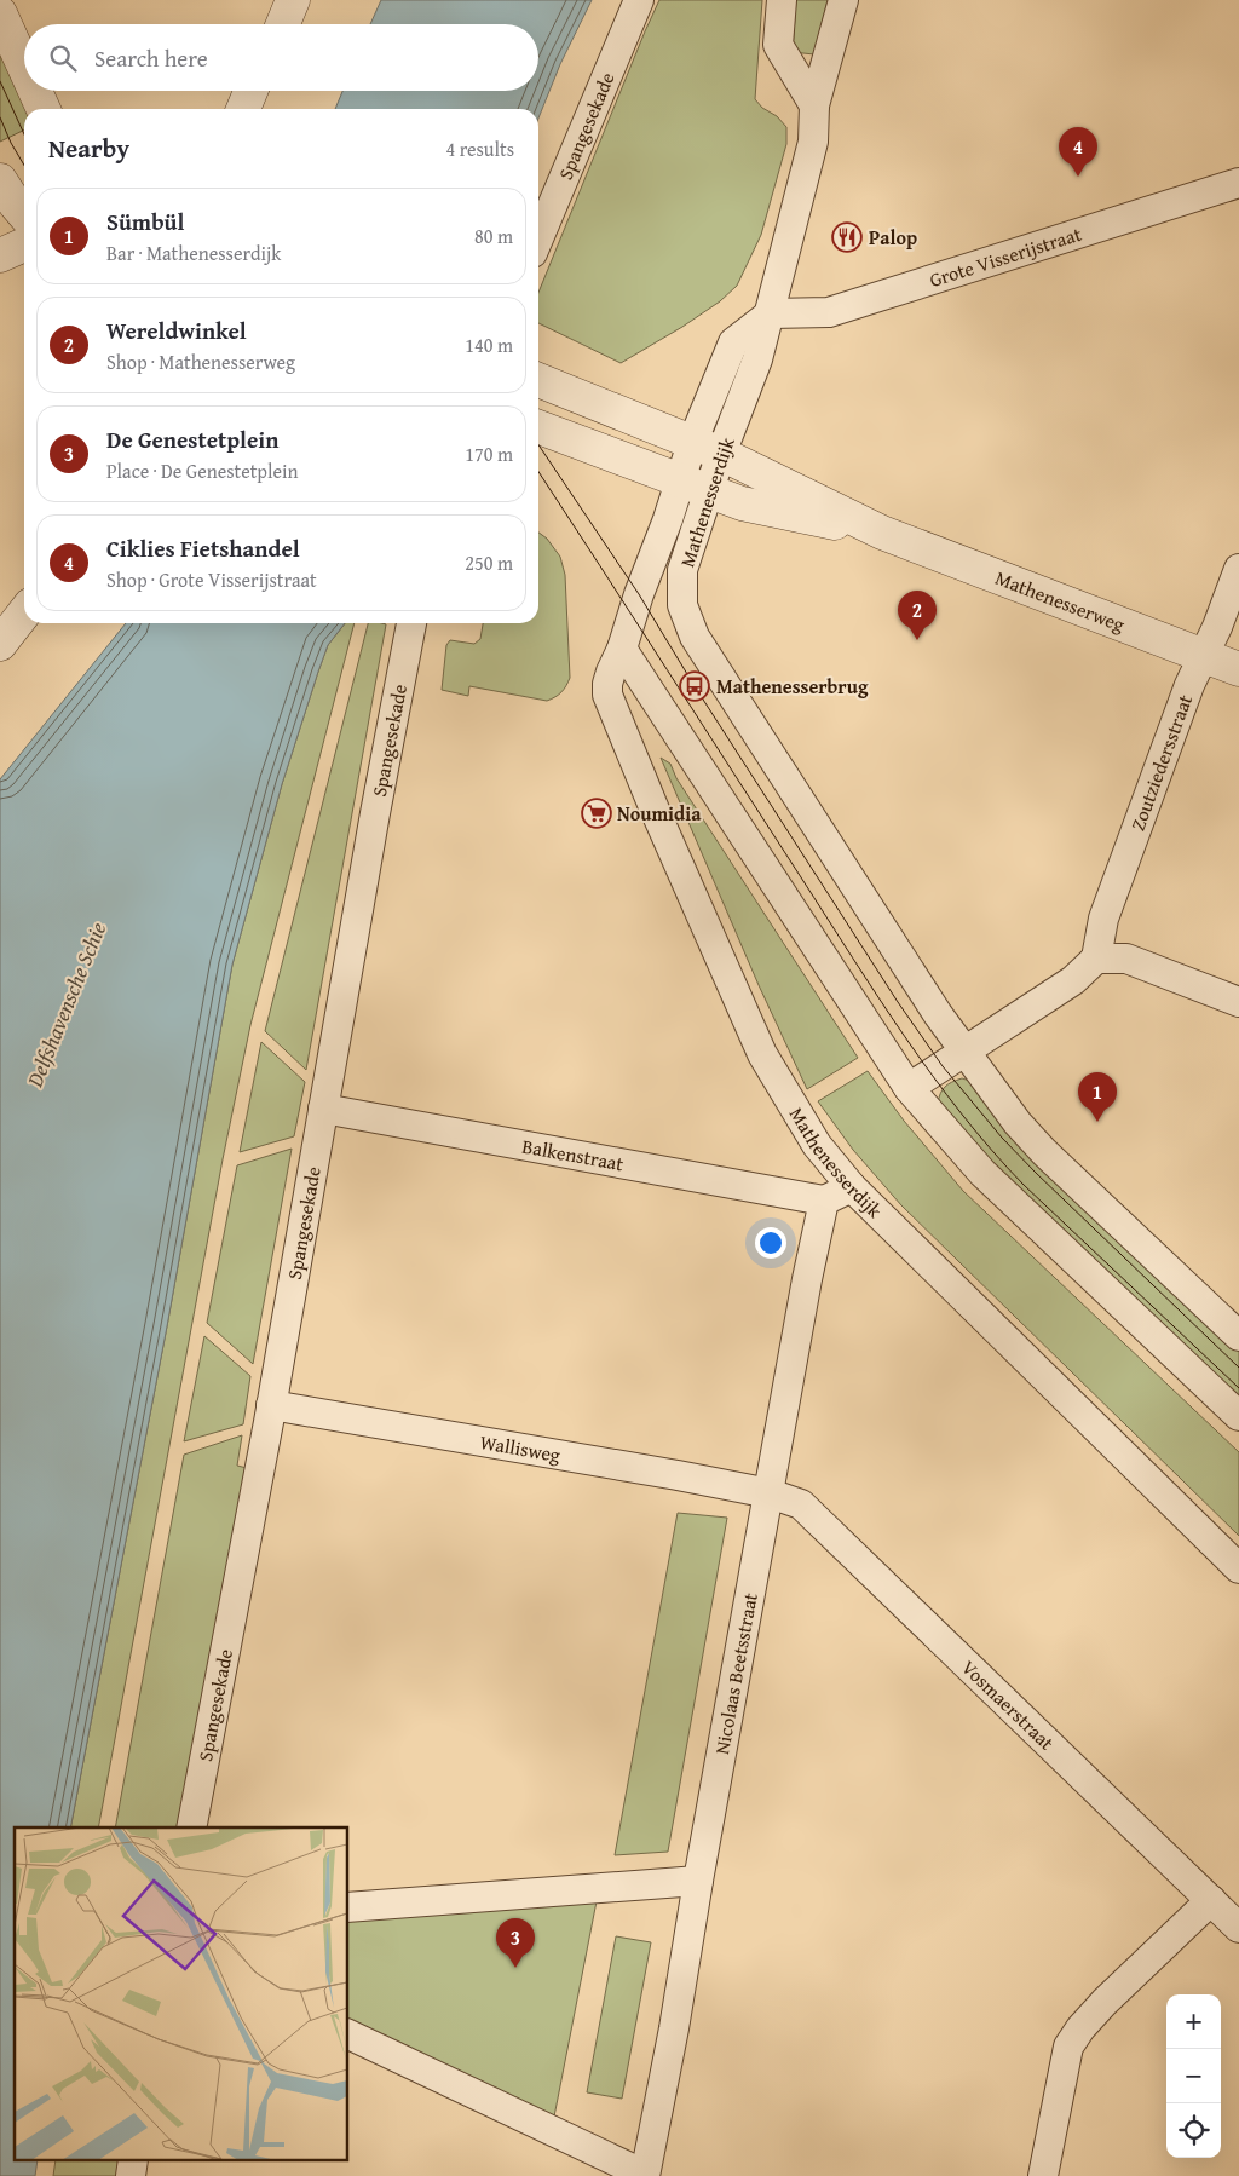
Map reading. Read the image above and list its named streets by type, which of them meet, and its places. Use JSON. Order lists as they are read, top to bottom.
{
  "streets": {
    "street": [
      "Spangesekade",
      "Grote Visserijstraat",
      "Mathenesserdijk",
      "Mathenesserweg",
      "Zoutziedersstraat",
      "Balkenstraat",
      "Wallisweg",
      "Nicolaas Beetsstraat",
      "Vosmaerstraat"
    ]
  },
  "crossings": [
    ["Spangesekade", "Balkenstraat"],
    ["Spangesekade", "Wallisweg"],
    ["Grote Visserijstraat", "Mathenesserdijk"],
    ["Mathenesserdijk", "Mathenesserweg"],
    ["Mathenesserweg", "Zoutziedersstraat"],
    ["Balkenstraat", "Nicolaas Beetsstraat"],
    ["Wallisweg", "Nicolaas Beetsstraat"],
    ["Wallisweg", "Vosmaerstraat"],
    ["Nicolaas Beetsstraat", "Vosmaerstraat"]
  ],
  "water": ["Delfshavensche Schie"],
  "places": {
    "restaurant": ["Palop"],
    "bus stop": ["Mathenesserbrug"],
    "supermarket": ["Noumidia"]
  },
  "page": {
    "search": "Search here",
    "heading": ["Nearby", "4 results"],
    "pins": [
      "4",
      "2",
      "1",
      "3"
    ],
    "list": [
      {
        "mark": "1",
        "name": "Sümbül",
        "note": "Bar · Mathenesserdijk",
        "value": "80 m"
      },
      {
        "mark": "2",
        "name": "Wereldwinkel",
        "note": "Shop · Mathenesserweg",
        "value": "140 m"
      },
      {
        "mark": "3",
        "name": "De Genestetplein",
        "note": "Place · De Genestetplein",
        "value": "170 m"
      },
      {
        "mark": "4",
        "name": "Ciklies Fietshandel",
        "note": "Shop · Grote Visserijstraat",
        "value": "250 m"
      }
    ],
    "map_buttons": ["+", "−"]
  }
}
